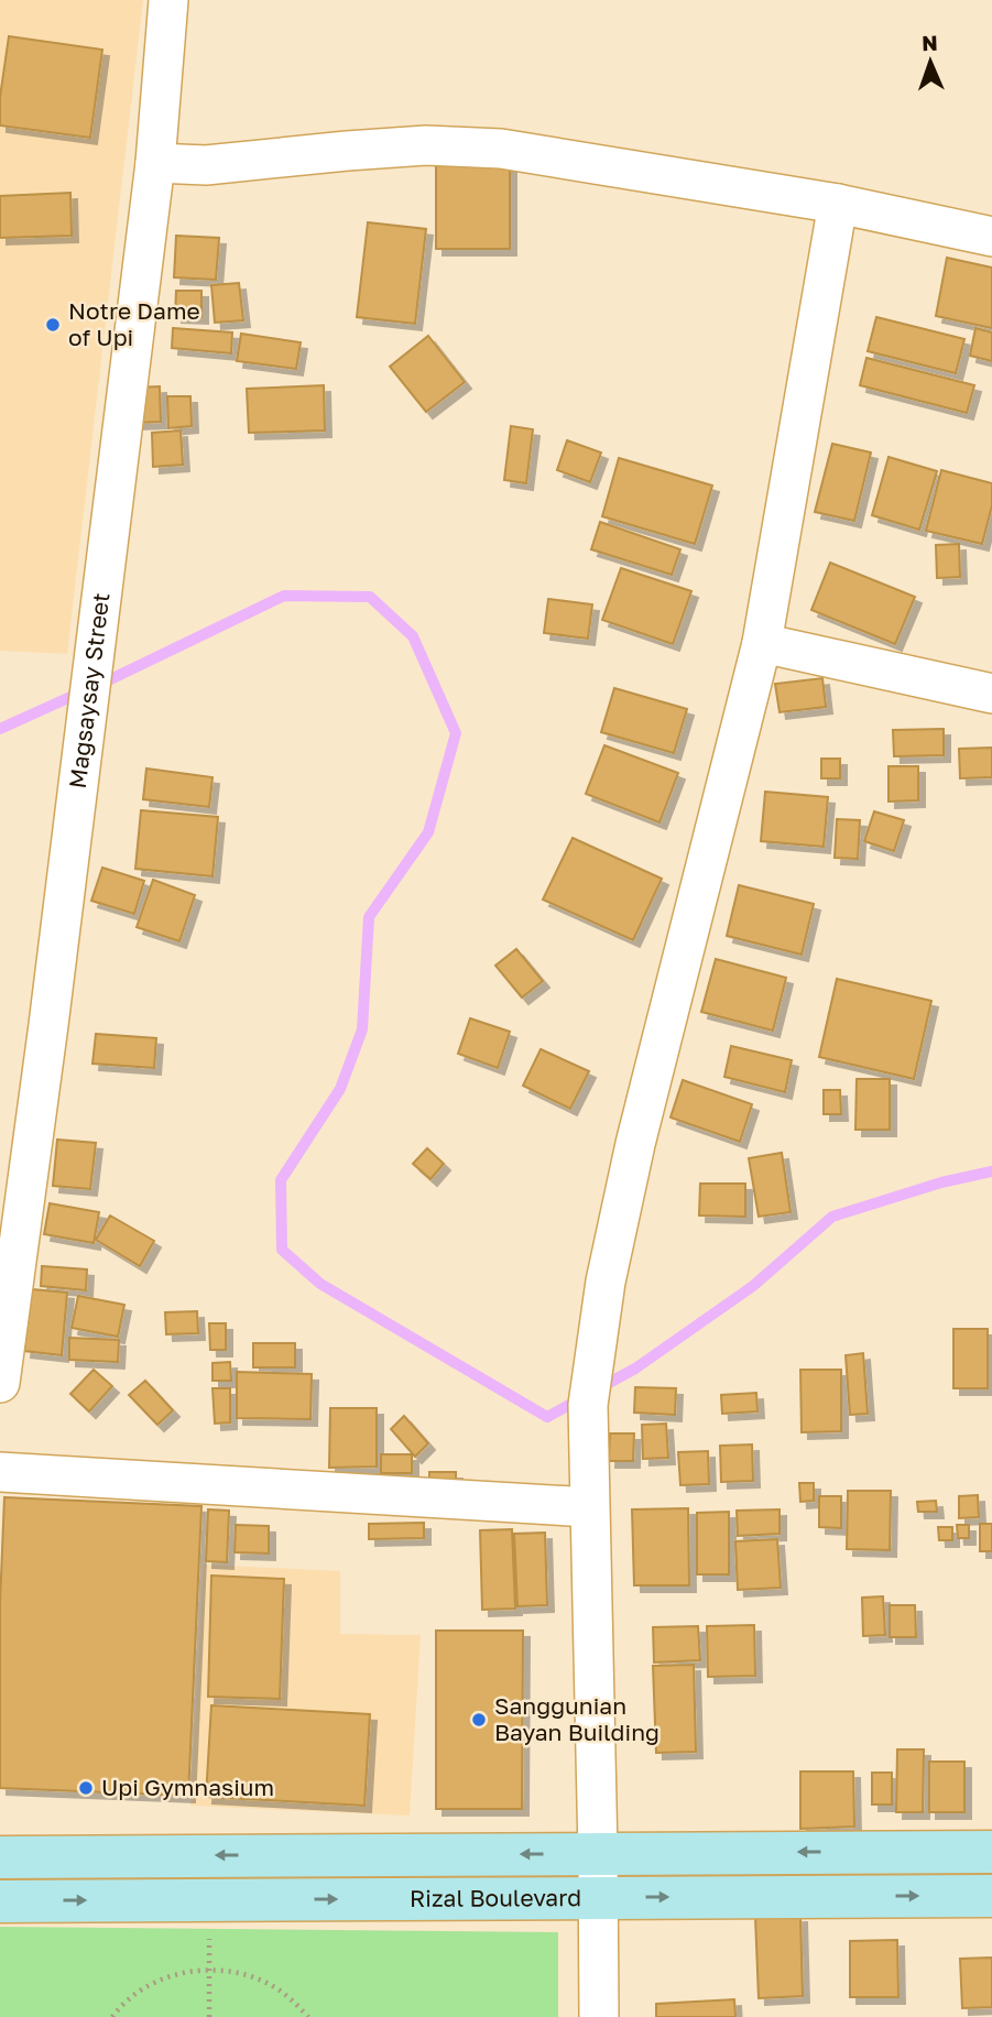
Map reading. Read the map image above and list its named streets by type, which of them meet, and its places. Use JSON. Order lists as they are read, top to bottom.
{
  "streets": {
    "main road": ["Rizal Boulevard"],
    "street": ["Magsaysay Street"]
  },
  "places": ["Notre Dame of Upi", "Sanggunian Bayan Building", "Upi Gymnasium"],
  "north": "top"
}
